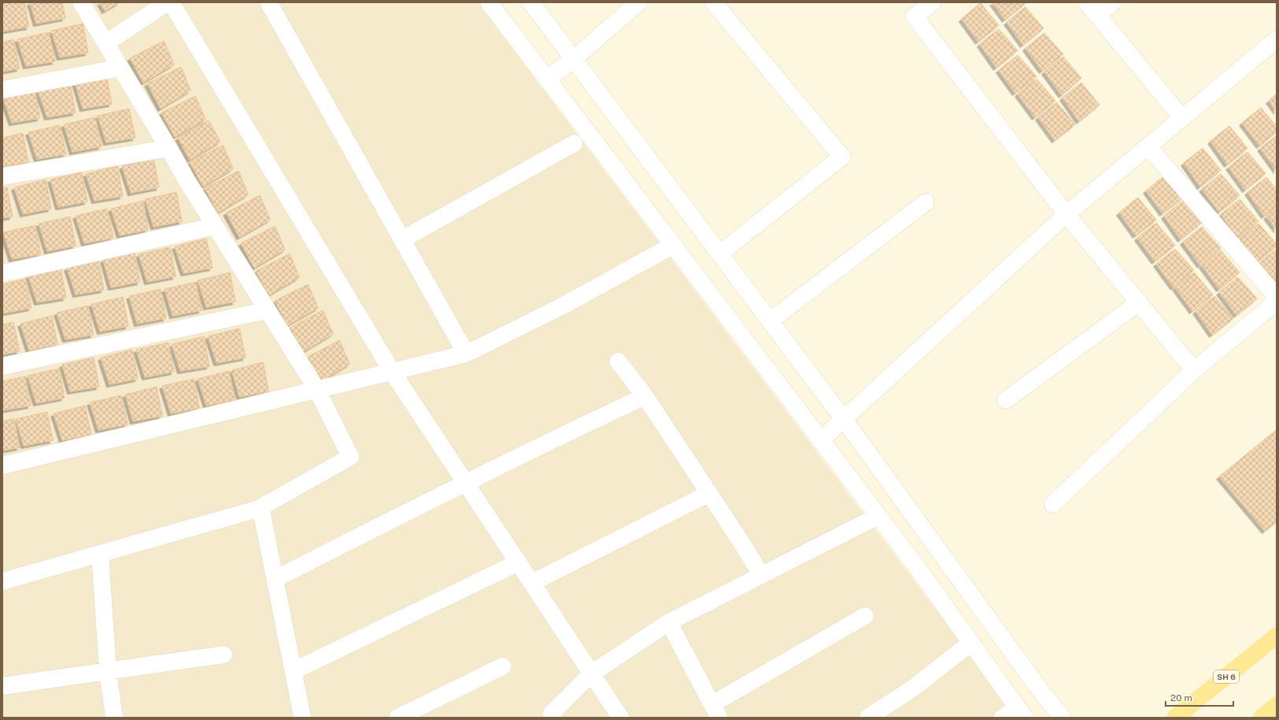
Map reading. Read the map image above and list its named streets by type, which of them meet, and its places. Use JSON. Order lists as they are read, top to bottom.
{
  "streets": {
    "main road": ["SH 6"]
  },
  "scale_bar": "20 m"
}
